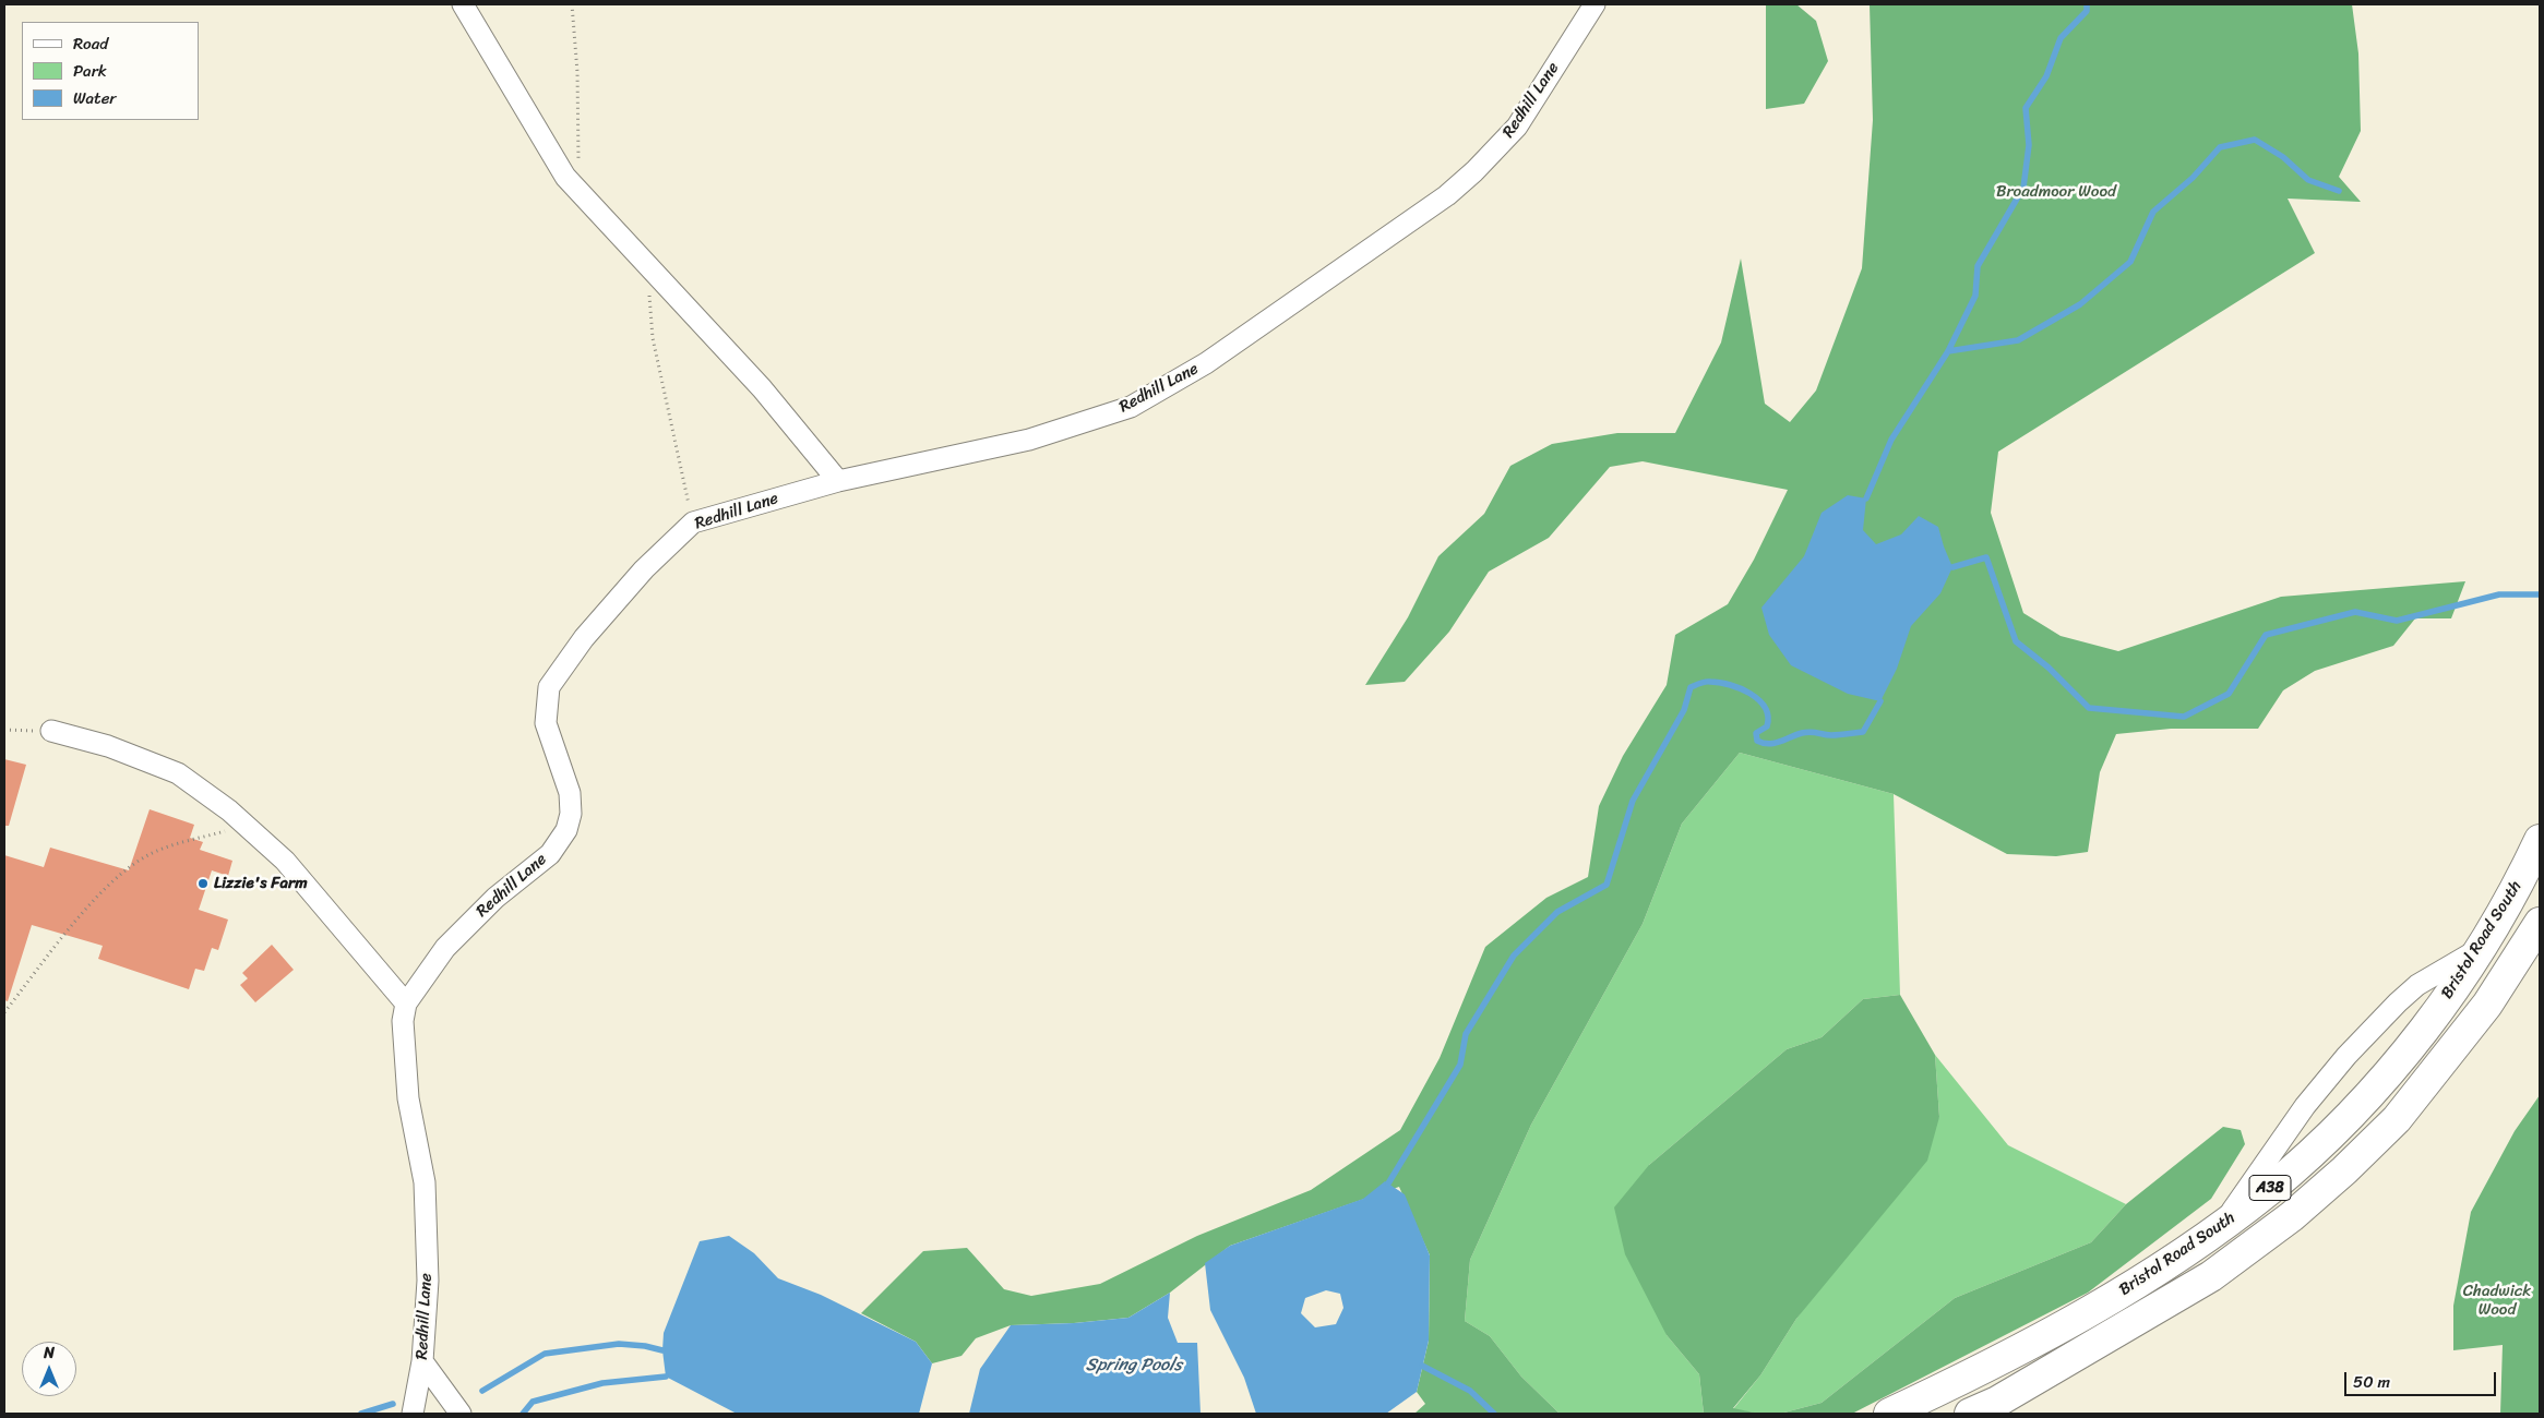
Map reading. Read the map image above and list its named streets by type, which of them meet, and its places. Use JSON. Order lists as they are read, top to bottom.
{
  "streets": {
    "highway": ["Bristol Road South", "A38"],
    "street": ["Redhill Lane"]
  },
  "water": ["Spring Pools"],
  "parks": ["Broadmoor Wood", "Chadwick Wood"],
  "places": ["Lizzie's Farm"],
  "legend": ["Road", "Park", "Water"],
  "scale_bar": "50 m",
  "north": "top"
}
